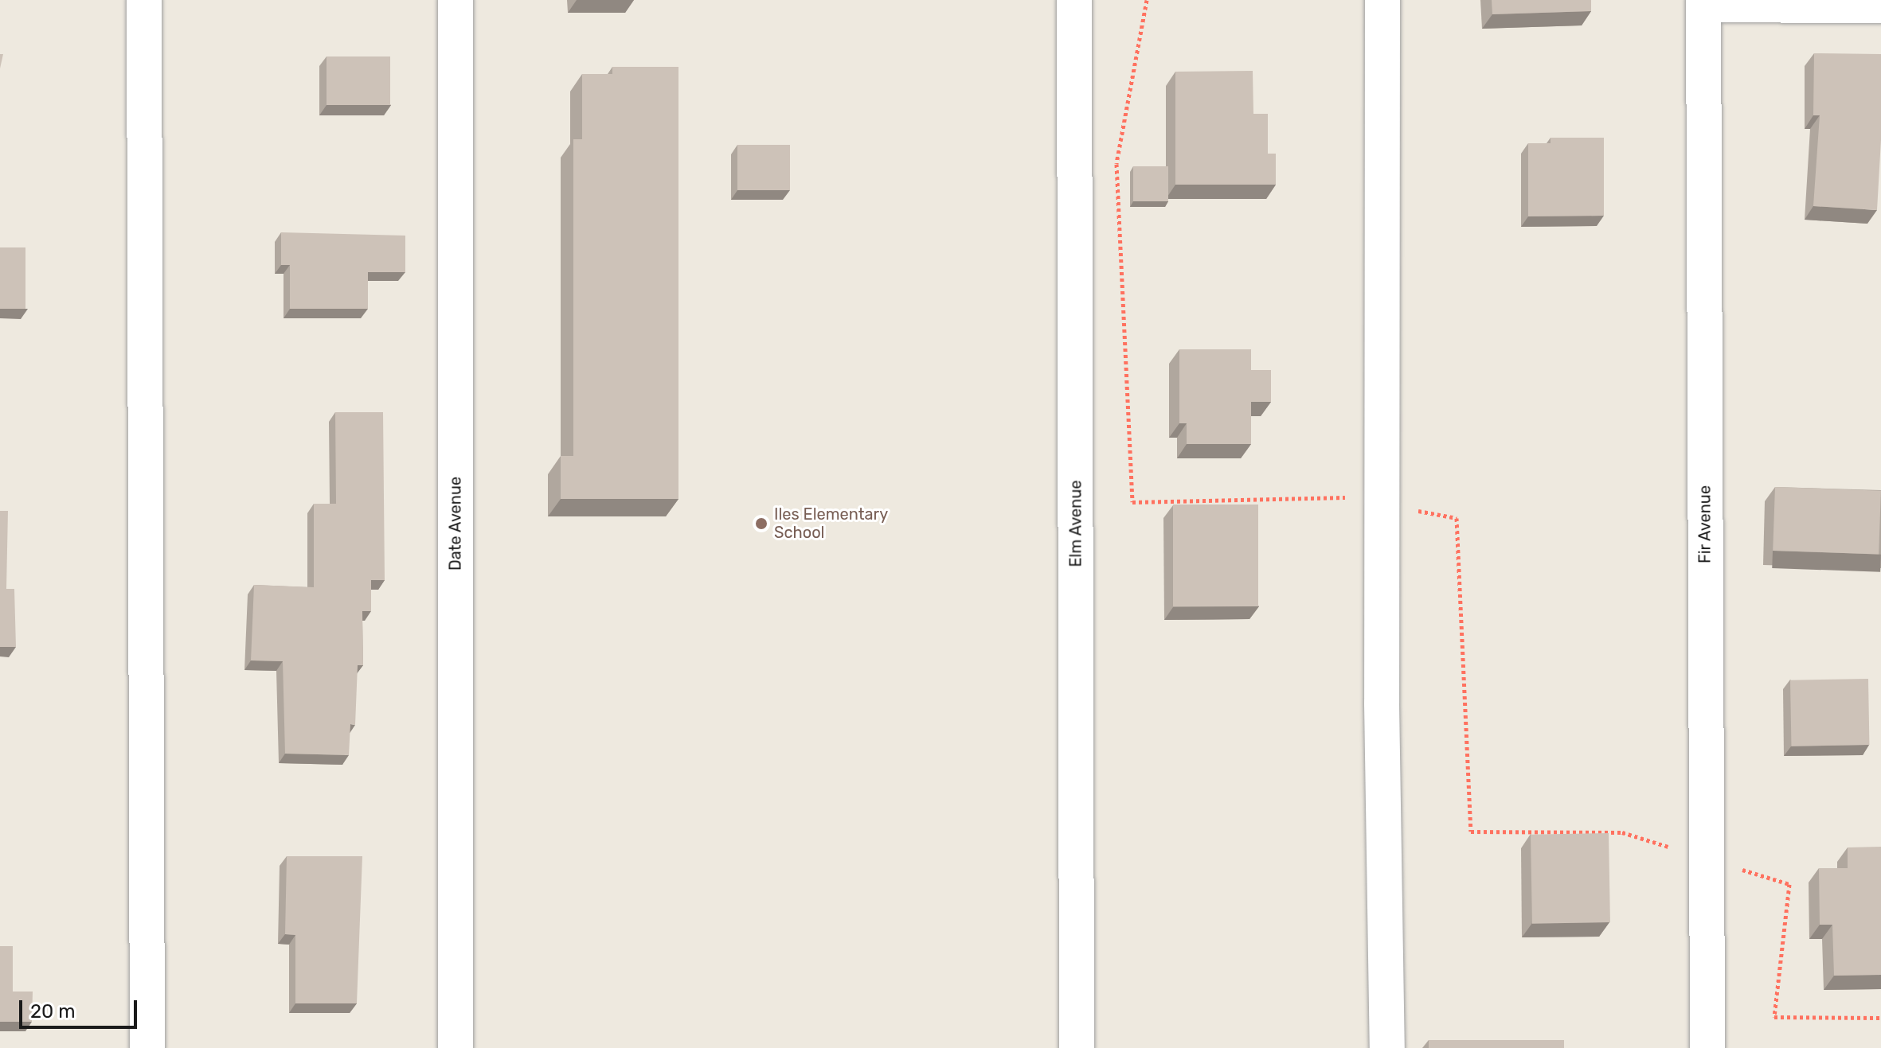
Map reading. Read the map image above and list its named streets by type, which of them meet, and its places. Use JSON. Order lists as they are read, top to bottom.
{
  "streets": {
    "street": ["Date Avenue", "Elm Avenue", "Fir Avenue"]
  },
  "places": ["Iles Elementary School"],
  "scale_bar": "20 m"
}
